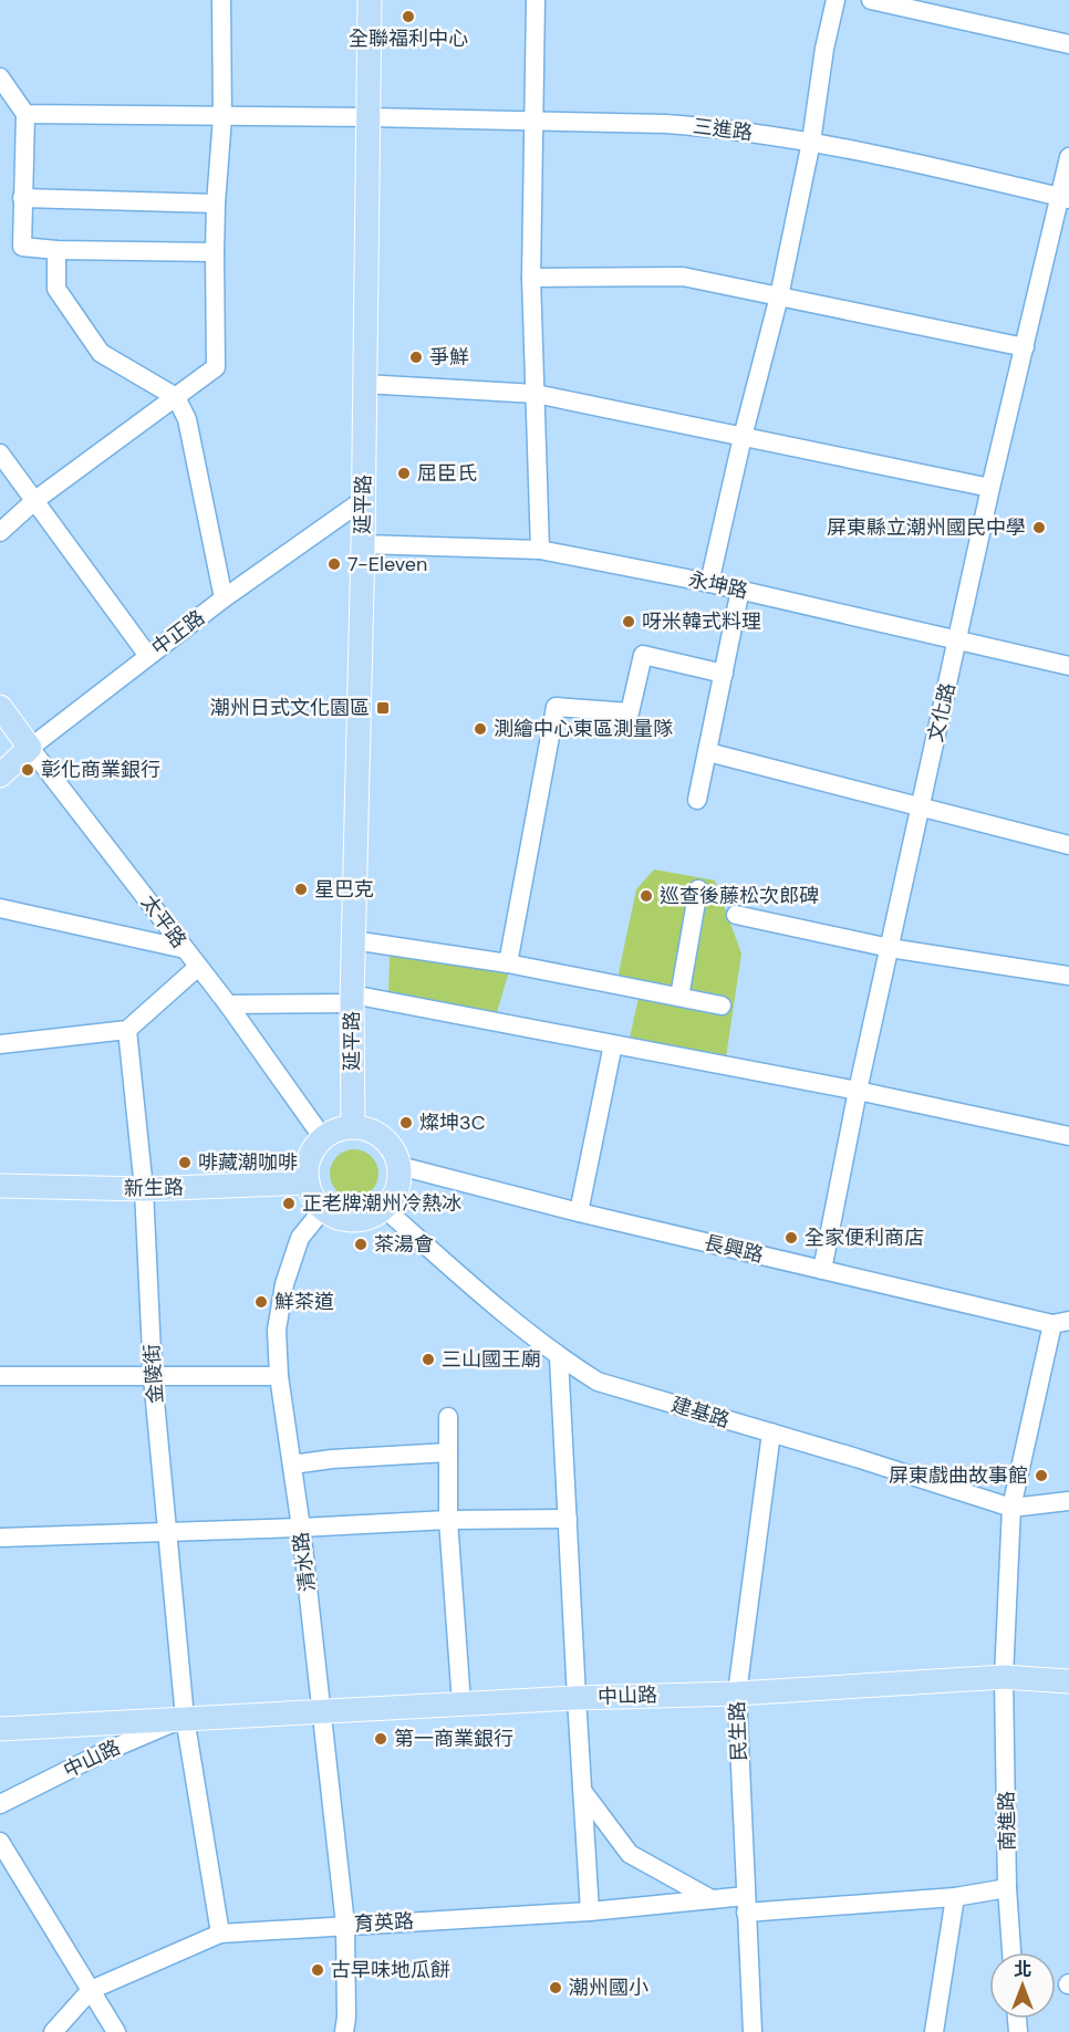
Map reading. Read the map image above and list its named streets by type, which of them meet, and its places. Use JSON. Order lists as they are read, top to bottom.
{
  "streets": {
    "main road": [
      "延平路",
      "中正路",
      "太平路",
      "新生路",
      "中山路"
    ],
    "street": [
      "三進路",
      "永坤路",
      "文化路",
      "長興路",
      "金陵街",
      "建基路",
      "清水路",
      "民生路",
      "南進路",
      "育英路"
    ]
  },
  "crossings": [
    ["三進路", "延平路"],
    ["三進路", "文化路"],
    ["延平路", "永坤路"],
    ["延平路", "中正路"],
    ["延平路", "太平路"],
    ["延平路", "新生路"],
    ["延平路", "長興路"],
    ["延平路", "建基路"],
    ["延平路", "清水路"],
    ["永坤路", "文化路"],
    ["中正路", "太平路"],
    ["文化路", "長興路"],
    ["太平路", "新生路"],
    ["太平路", "長興路"],
    ["太平路", "建基路"],
    ["太平路", "清水路"],
    ["新生路", "長興路"],
    ["新生路", "金陵街"],
    ["新生路", "建基路"],
    ["新生路", "清水路"],
    ["長興路", "建基路"],
    ["長興路", "清水路"],
    ["長興路", "南進路"],
    ["金陵街", "中山路"],
    ["金陵街", "育英路"],
    ["建基路", "清水路"],
    ["建基路", "民生路"],
    ["建基路", "南進路"],
    ["清水路", "中山路"],
    ["清水路", "育英路"],
    ["中山路", "民生路"],
    ["中山路", "南進路"],
    ["民生路", "育英路"],
    ["南進路", "育英路"]
  ],
  "places": {
    "other": [
      "全聯福利中心",
      "爭鮮",
      "屈臣氏",
      "屏東縣立潮州國民中學",
      "7-Eleven",
      "呀米韓式料理",
      "測繪中心東區測量隊",
      "彰化商業銀行",
      "星巴克",
      "巡查後藤松次郎碑",
      "燦坤3C",
      "啡藏潮咖啡",
      "正老牌潮州冷熱冰",
      "全家便利商店",
      "茶湯會",
      "鮮茶道",
      "三山國王廟",
      "屏東戲曲故事館",
      "第一商業銀行",
      "古早味地瓜餅",
      "潮州國小"
    ],
    "transit": ["潮州日式文化園區"]
  },
  "north": "top"
}
